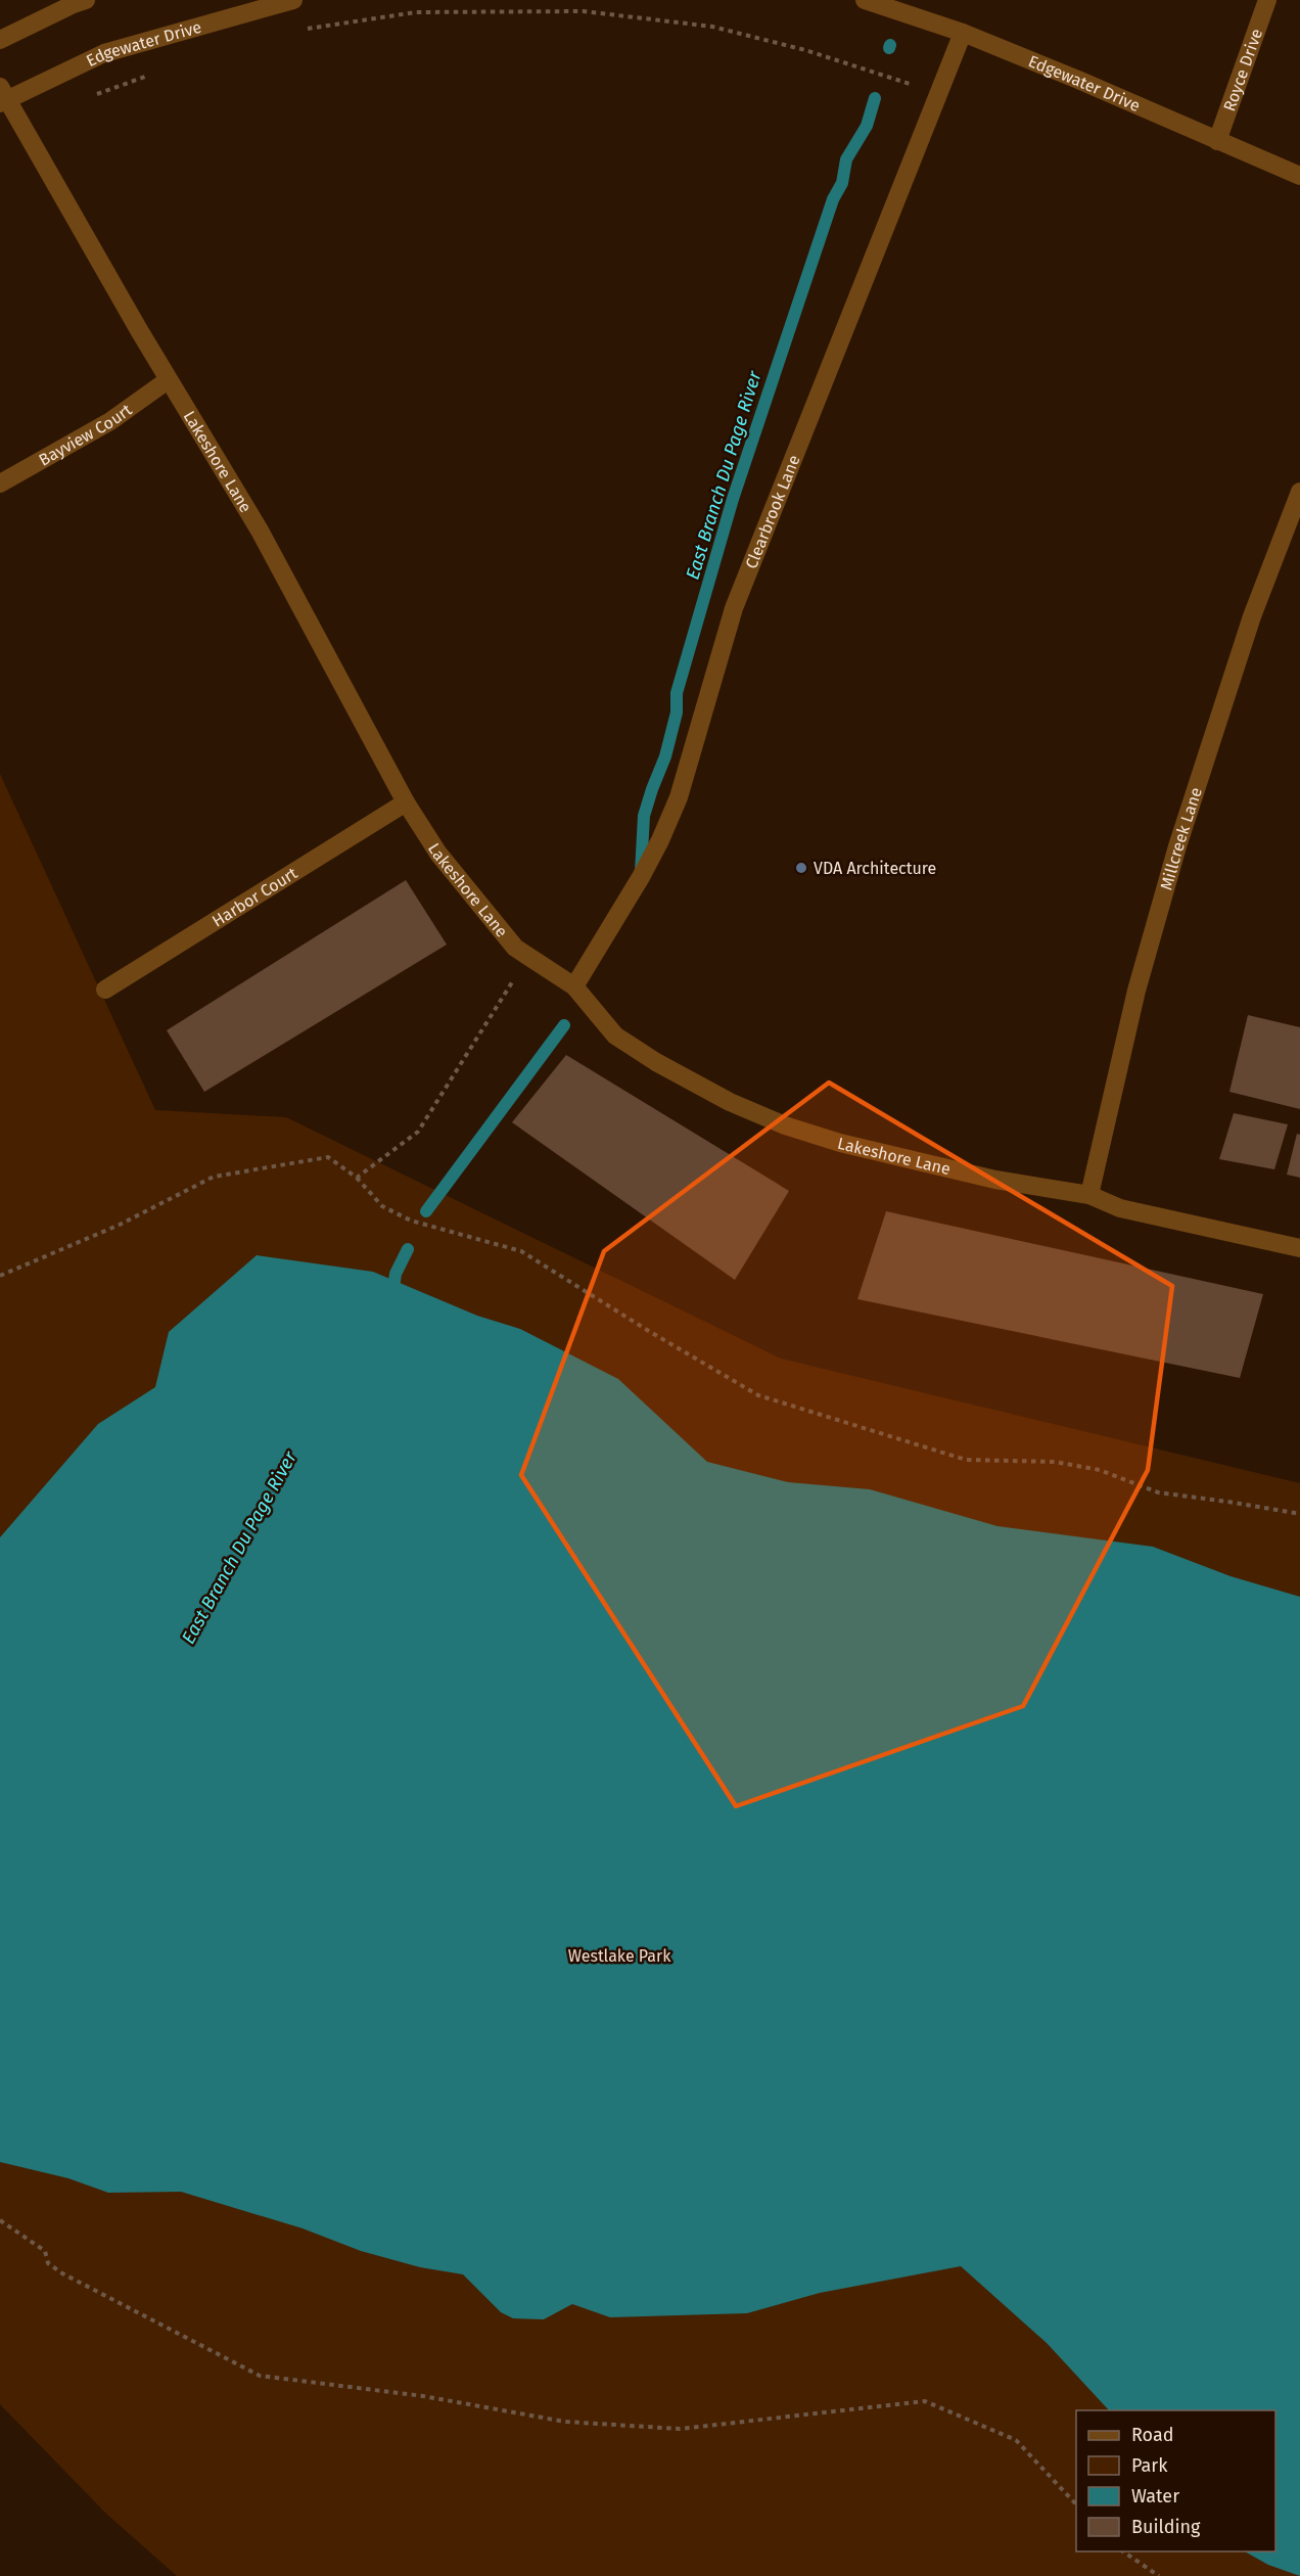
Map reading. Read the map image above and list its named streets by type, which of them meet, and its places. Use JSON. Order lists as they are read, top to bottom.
{
  "streets": {
    "street": [
      "Edgewater Drive",
      "Royce Drive",
      "Bayview Court",
      "Lakeshore Lane",
      "Clearbrook Lane",
      "Millcreek Lane",
      "Harbor Court"
    ]
  },
  "crossings": [
    ["Edgewater Drive", "Royce Drive"],
    ["Edgewater Drive", "Lakeshore Lane"],
    ["Edgewater Drive", "Clearbrook Lane"],
    ["Bayview Court", "Lakeshore Lane"],
    ["Lakeshore Lane", "Clearbrook Lane"],
    ["Lakeshore Lane", "Millcreek Lane"],
    ["Lakeshore Lane", "Harbor Court"]
  ],
  "water": ["East Branch Du Page River"],
  "parks": ["Westlake Park"],
  "places": ["VDA Architecture"],
  "legend": [
    "Road",
    "Park",
    "Water",
    "Building"
  ]
}
